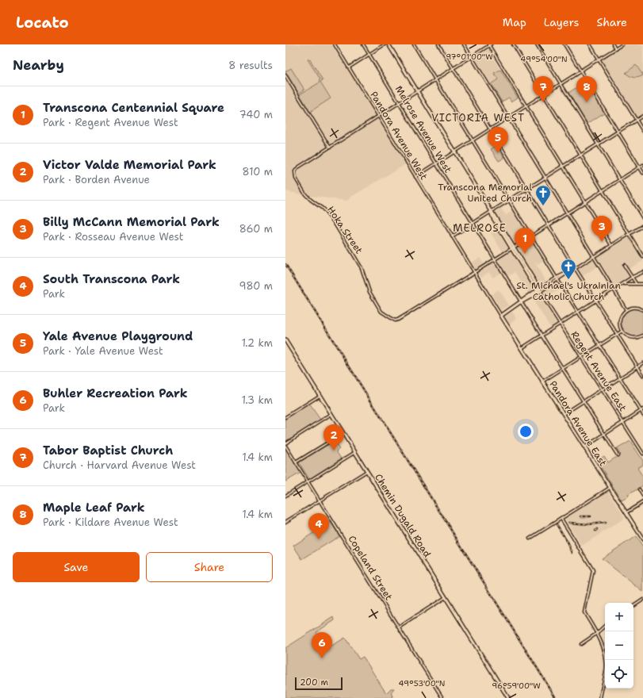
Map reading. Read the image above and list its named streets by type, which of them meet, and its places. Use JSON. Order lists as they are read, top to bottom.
{
  "streets": {
    "main road": ["Pandora Avenue East", "Chemin Dugald Road"],
    "street": [
      "Melrose Avenue West",
      "Pandora Avenue West",
      "Hoka Street",
      "Regent Avenue East",
      "Copeland Street"
    ]
  },
  "crossings": [
    ["Melrose Avenue West", "Hoka Street"],
    ["Pandora Avenue West", "Hoka Street"],
    ["Pandora Avenue West", "Pandora Avenue East"]
  ],
  "districts": ["VICTORIA WEST", "MELROSE"],
  "places": {
    "church": ["Transcona Memorial United Church", "St. Michael's Ukrainian Catholic Church"]
  },
  "scale_bar": "200 m",
  "page": {
    "header": "Locato",
    "nav": ["Map", "Layers", "Share"],
    "heading": ["Nearby", "8 results"],
    "pins": [
      "7",
      "8",
      "5",
      "3",
      "1",
      "2",
      "4",
      "6"
    ],
    "list": [
      {
        "mark": "1",
        "name": "Transcona Centennial Square",
        "note": "Park · Regent Avenue West",
        "value": "740 m"
      },
      {
        "mark": "2",
        "name": "Victor Valde Memorial Park",
        "note": "Park · Borden Avenue",
        "value": "810 m"
      },
      {
        "mark": "3",
        "name": "Billy McCann Memorial Park",
        "note": "Park · Rosseau Avenue West",
        "value": "860 m"
      },
      {
        "mark": "4",
        "name": "South Transcona Park",
        "note": "Park",
        "value": "980 m"
      },
      {
        "mark": "5",
        "name": "Yale Avenue Playground",
        "note": "Park · Yale Avenue West",
        "value": "1.2 km"
      },
      {
        "mark": "6",
        "name": "Buhler Recreation Park",
        "note": "Park",
        "value": "1.3 km"
      },
      {
        "mark": "7",
        "name": "Tabor Baptist Church",
        "note": "Church · Harvard Avenue West",
        "value": "1.4 km"
      },
      {
        "mark": "8",
        "name": "Maple Leaf Park",
        "note": "Park · Kildare Avenue West",
        "value": "1.4 km"
      }
    ],
    "buttons": ["Save", "Share"],
    "map_buttons": ["+", "−"],
    "scale": "200 m"
  },
  "coordinates": [
    "97°01'00\"W",
    "49°54'00\"N",
    "49°53'00\"N",
    "96°59'00\"W"
  ]
}
